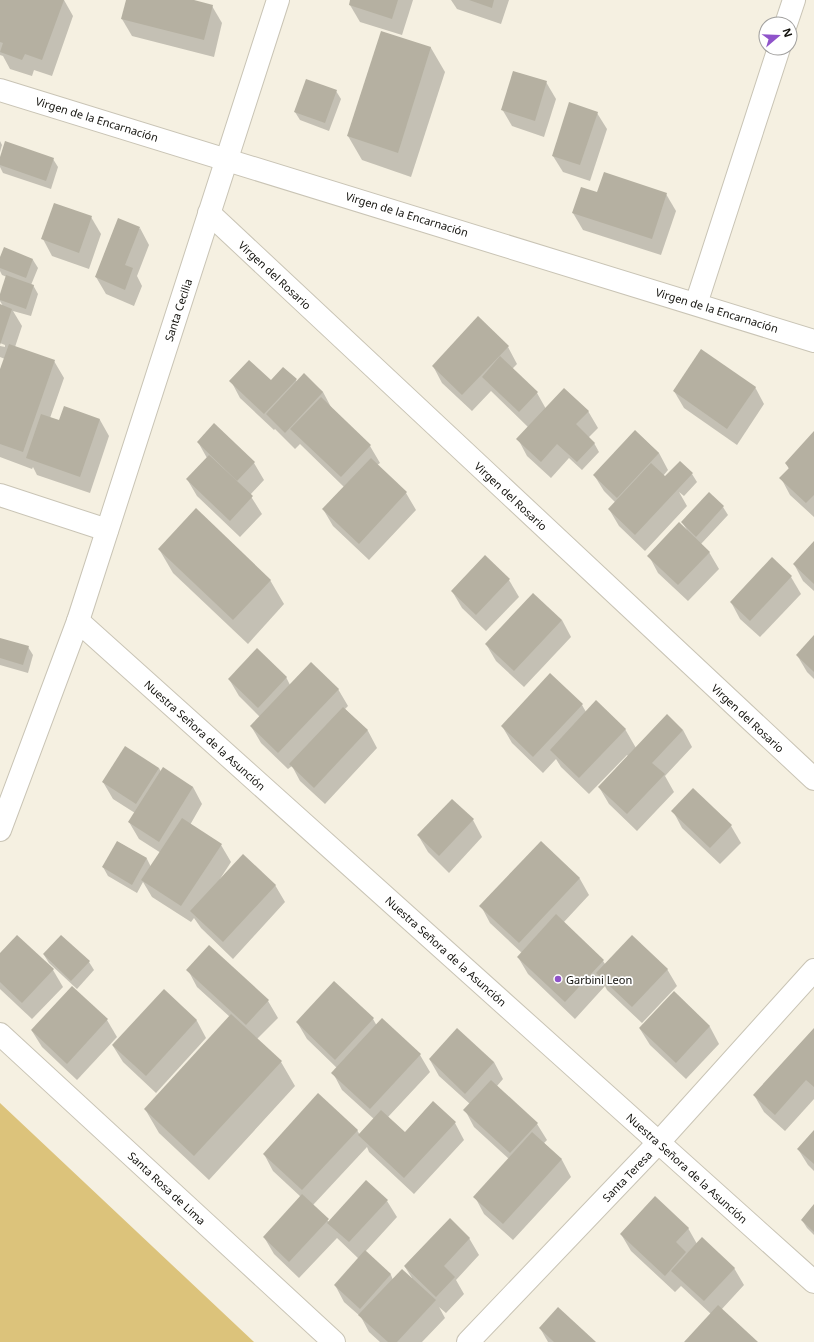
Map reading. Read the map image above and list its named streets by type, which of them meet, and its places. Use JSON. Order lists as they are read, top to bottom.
{
  "streets": {
    "street": [
      "Virgen de la Encarnación",
      "Virgen del Rosario",
      "Santa Cecilia",
      "Nuestra Señora de la Asunción",
      "Santa Teresa",
      "Santa Rosa de Lima"
    ]
  },
  "crossings": [
    ["Virgen de la Encarnación", "Santa Cecilia"],
    ["Virgen del Rosario", "Santa Cecilia"],
    ["Santa Cecilia", "Nuestra Señora de la Asunción"],
    ["Nuestra Señora de la Asunción", "Santa Teresa"]
  ],
  "places": ["Garbini Leon"],
  "north": "right"
}
